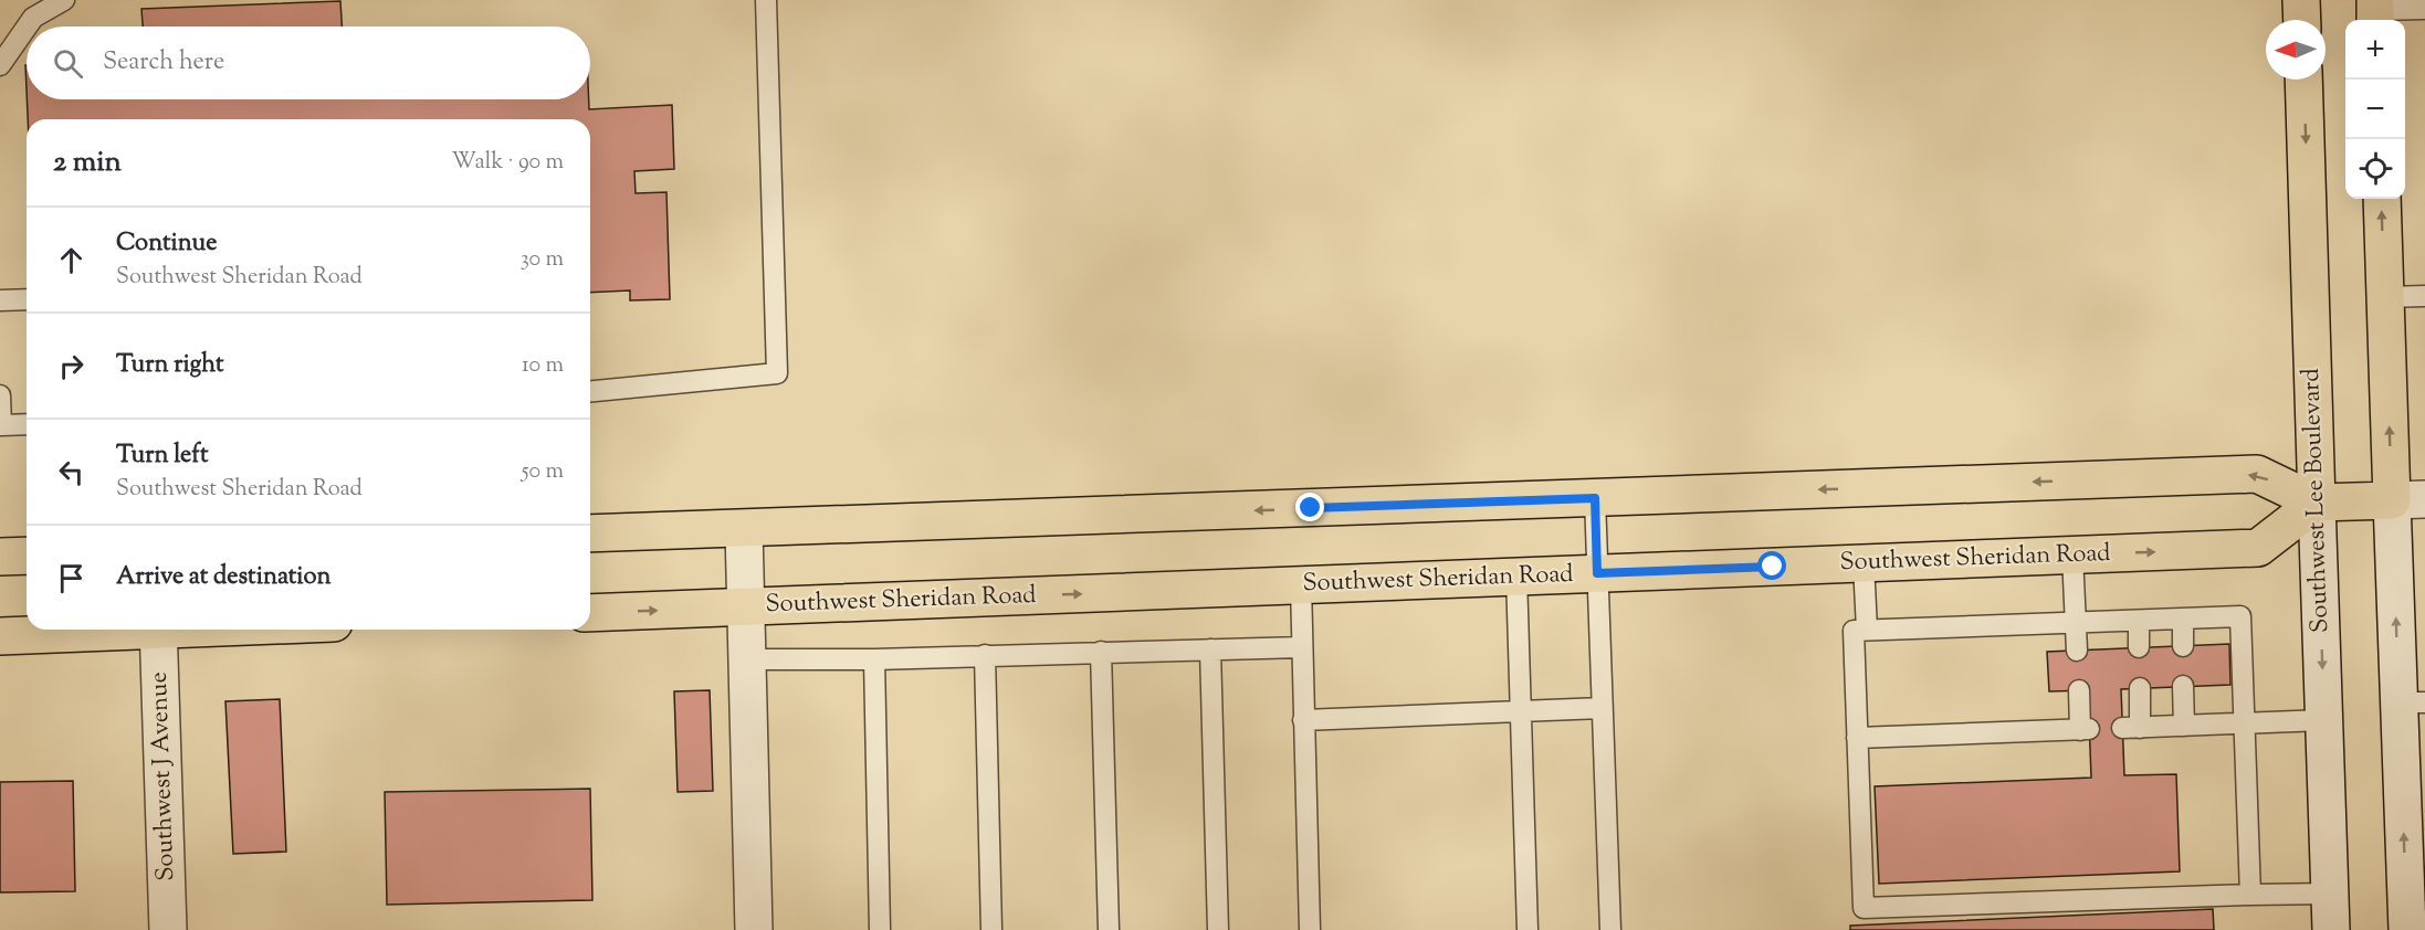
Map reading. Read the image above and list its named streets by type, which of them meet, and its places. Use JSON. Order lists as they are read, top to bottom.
{
  "streets": {
    "main road": ["Southwest Lee Boulevard", "Southwest Sheridan Road", "Southwest J Avenue"]
  },
  "crossings": [
    ["Southwest Lee Boulevard", "Southwest Sheridan Road"]
  ],
  "north": "left",
  "page": {
    "map_buttons": ["+", "−"],
    "search": "Search here",
    "heading": ["2 min", "Walk · 90 m"],
    "list": [
      ["Continue", "Southwest Sheridan Road", "30 m"],
      ["Turn right", "10 m"],
      ["Turn left", "Southwest Sheridan Road", "50 m"],
      "Arrive at destination"
    ]
  }
}
